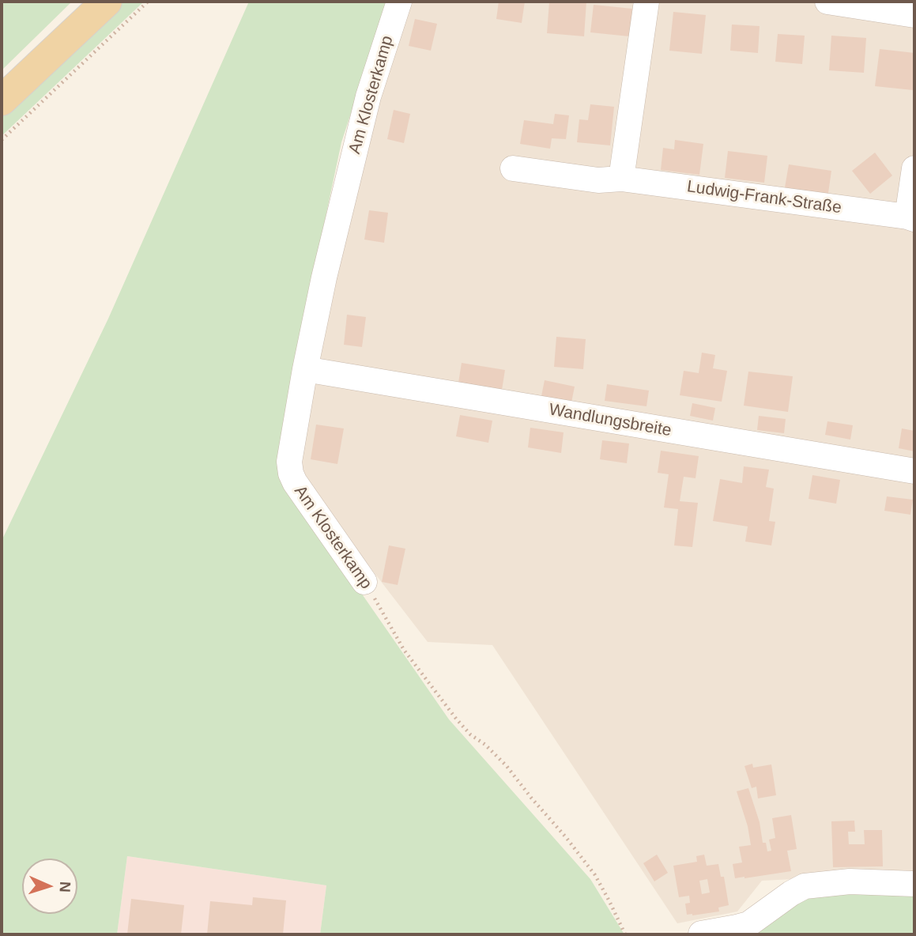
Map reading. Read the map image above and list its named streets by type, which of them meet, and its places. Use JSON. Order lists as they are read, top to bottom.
{
  "streets": {
    "street": ["Am Klosterkamp", "Ludwig-Frank-Straße", "Wandlungsbreite"]
  },
  "crossings": [
    ["Am Klosterkamp", "Wandlungsbreite"]
  ],
  "north": "right"
}
